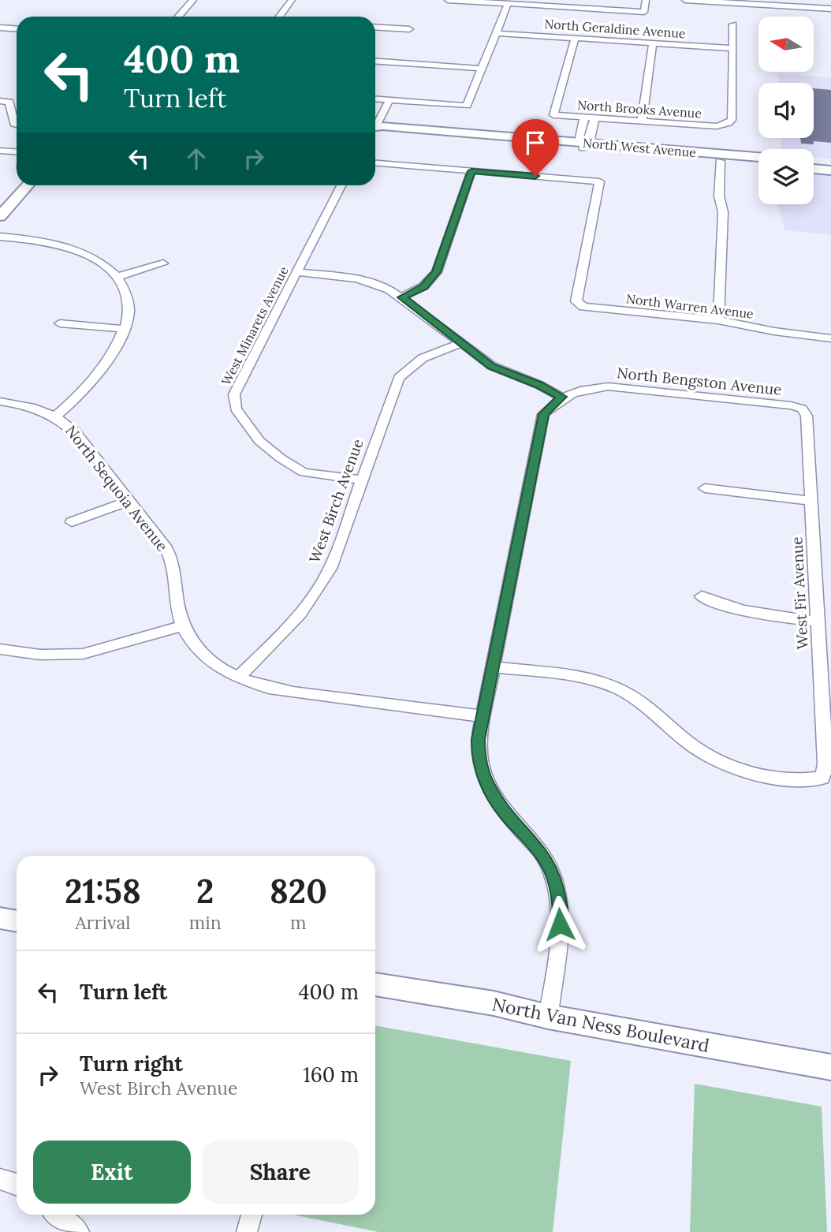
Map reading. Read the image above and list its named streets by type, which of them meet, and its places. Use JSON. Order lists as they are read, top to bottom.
{
  "streets": {
    "street": [
      "North Geraldine Avenue",
      "North Brooks Avenue",
      "North West Avenue",
      "North Warren Avenue",
      "West Minarets Avenue",
      "North Bengston Avenue",
      "North Sequoia Avenue",
      "West Birch Avenue",
      "West Fir Avenue",
      "North Van Ness Boulevard"
    ]
  },
  "crossings": [
    ["North Geraldine Avenue", "North Brooks Avenue"],
    ["West Minarets Avenue", "West Birch Avenue"],
    ["North Bengston Avenue", "West Fir Avenue"],
    ["North Sequoia Avenue", "West Birch Avenue"]
  ],
  "north": "left",
  "page": {
    "turn": ["400 m", "Turn left"],
    "eta": [
      "21:58",
      "Arrival",
      "2",
      "min",
      "820",
      "m"
    ],
    "list": [
      {
        "name": "Turn left",
        "value": "400 m"
      },
      {
        "name": "Turn right",
        "note": "West Birch Avenue",
        "value": "160 m"
      }
    ],
    "buttons": ["Exit", "Share"]
  }
}
